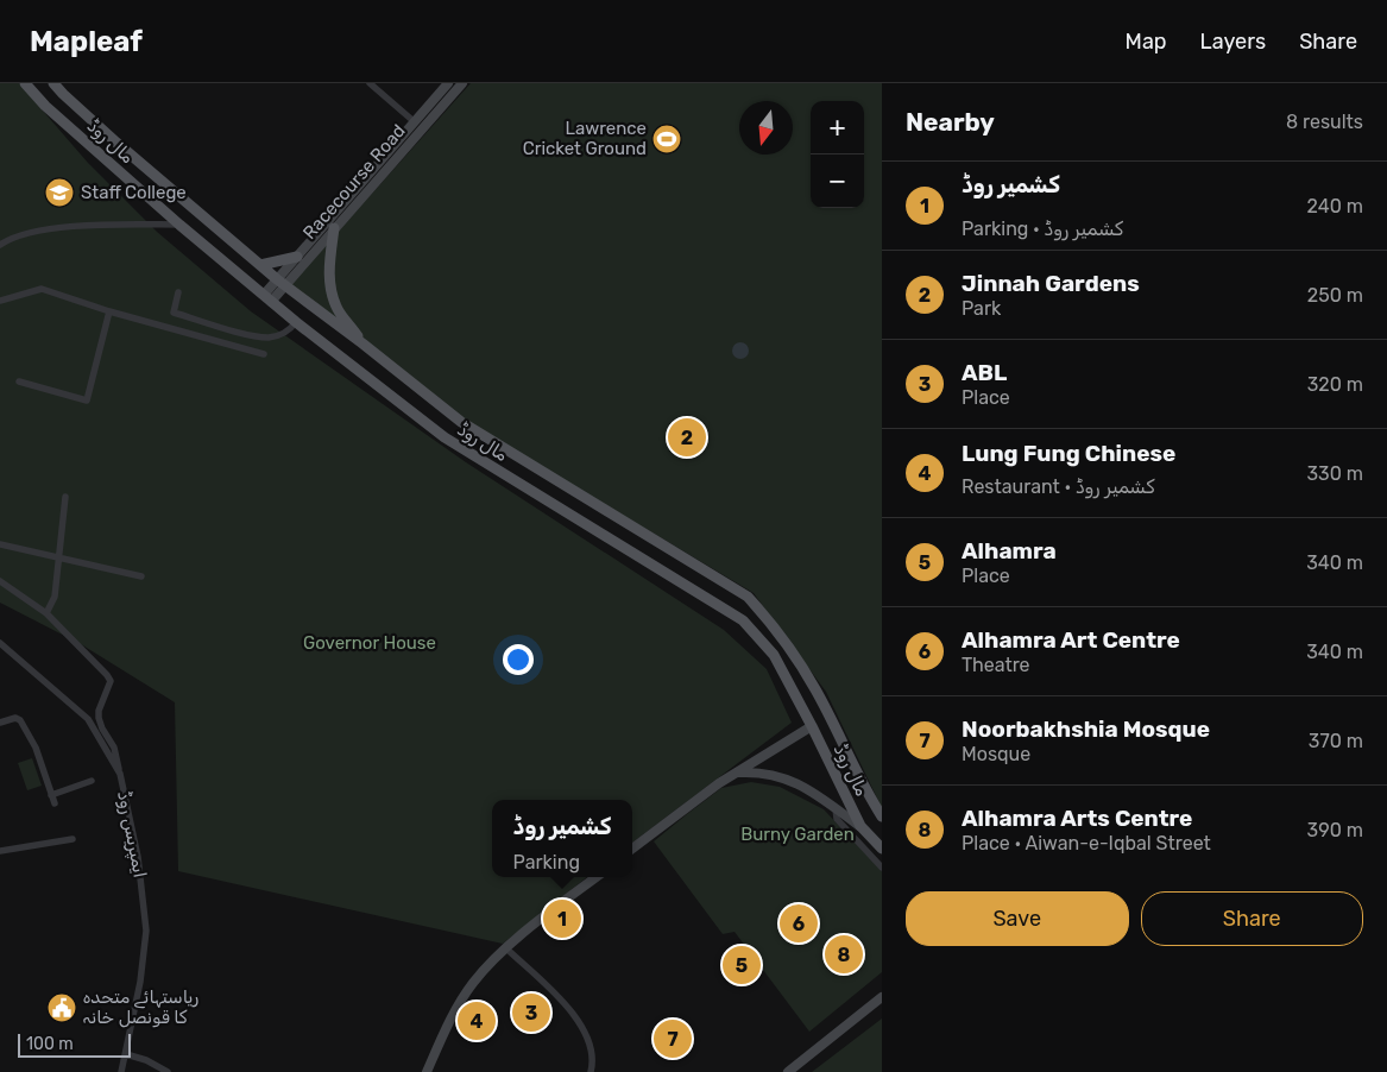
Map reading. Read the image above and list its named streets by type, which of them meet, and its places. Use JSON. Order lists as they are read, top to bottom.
{
  "streets": {
    "main road": ["مال روڈ", "Racecourse Road"],
    "street": ["ایمپریس روڈ"]
  },
  "crossings": [
    ["مال روڈ", "Racecourse Road"]
  ],
  "parks": ["Governor House", "Burny Garden"],
  "places": {
    "sports": ["Lawrence Cricket Ground"],
    "school or university": ["Staff College"],
    "public building": ["ریاستہائے متحدہ کا قونصل خانہ"]
  },
  "scale_bar": "100 m",
  "north": "bottom",
  "page": {
    "header": "Mapleaf",
    "nav": ["Map", "Layers", "Share"],
    "heading": ["Nearby", "8 results"],
    "map_buttons": ["+", "−"],
    "list": [
      {
        "mark": "1",
        "name": "کشمیر روڈ",
        "note": "Parking · کشمیر روڈ",
        "value": "240 m"
      },
      {
        "mark": "2",
        "name": "Jinnah Gardens",
        "note": "Park",
        "value": "250 m"
      },
      {
        "mark": "3",
        "name": "ABL",
        "note": "Place",
        "value": "320 m"
      },
      {
        "mark": "4",
        "name": "Lung Fung Chinese",
        "note": "Restaurant · کشمیر روڈ",
        "value": "330 m"
      },
      {
        "mark": "5",
        "name": "Alhamra",
        "note": "Place",
        "value": "340 m"
      },
      {
        "mark": "6",
        "name": "Alhamra Art Centre",
        "note": "Theatre",
        "value": "340 m"
      },
      {
        "mark": "7",
        "name": "Noorbakhshia Mosque",
        "note": "Mosque",
        "value": "370 m"
      },
      {
        "mark": "8",
        "name": "Alhamra Arts Centre",
        "note": "Place · Aiwan-e-Iqbal Street",
        "value": "390 m"
      }
    ],
    "pins": [
      "2",
      "1",
      "6",
      "8",
      "5",
      "3",
      "4",
      "7"
    ],
    "popup": ["کشمیر روڈ", "Parking"],
    "buttons": ["Save", "Share"],
    "scale": "100 m"
  }
}
